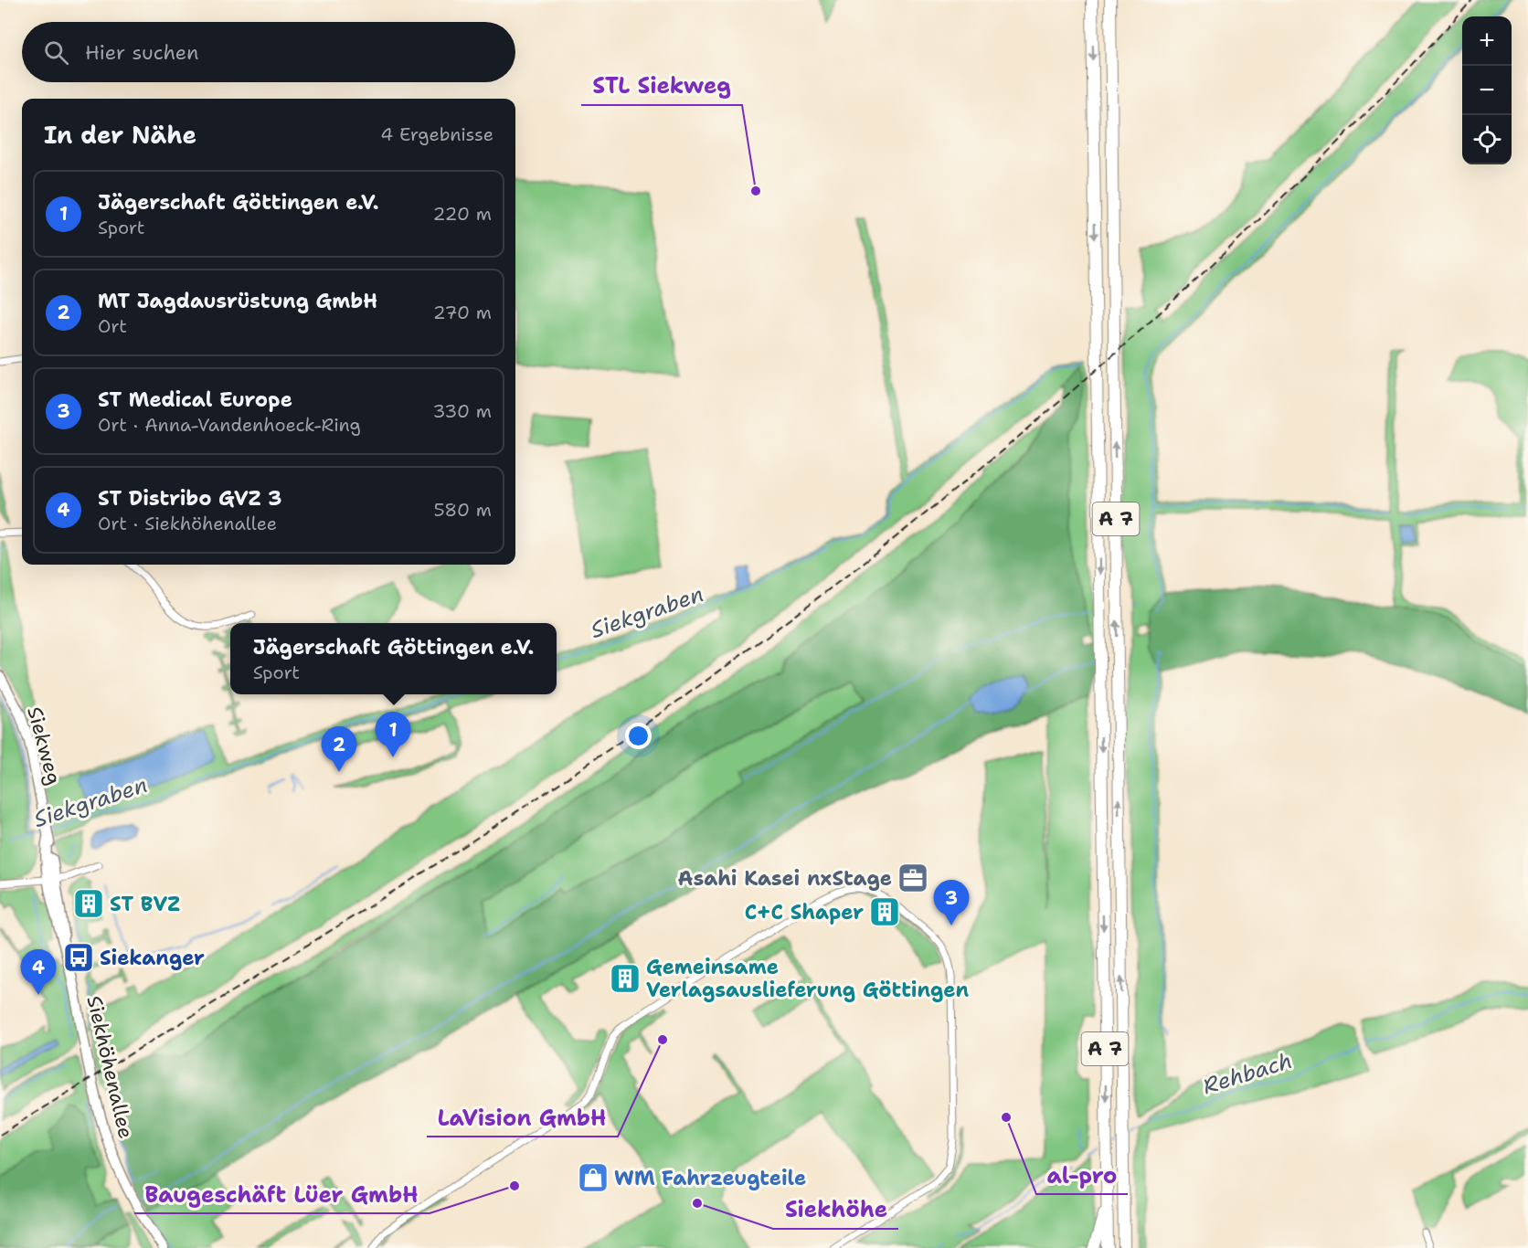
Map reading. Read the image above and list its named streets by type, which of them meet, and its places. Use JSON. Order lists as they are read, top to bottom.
{
  "streets": {
    "highway": ["A 7"],
    "main road": ["Siekweg", "Siekhöhenallee"]
  },
  "crossings": [
    ["Siekweg", "Siekhöhenallee"]
  ],
  "water": ["Siekgraben", "Rehbach"],
  "places": {
    "other": [
      "STL Siekweg",
      "LaVision GmbH",
      "al-pro",
      "Baugeschäft Lüer GmbH",
      "Siekhöhe"
    ],
    "office": ["Asahi Kasei nxStage"],
    "building": ["ST BVZ", "C+C Shaper", "Gemeinsame Verlagsauslieferung Göttingen"],
    "bus stop": ["Siekanger"],
    "shop": ["WM Fahrzeugteile"]
  },
  "page": {
    "map_buttons": ["+", "−"],
    "search": "Hier suchen",
    "heading": ["In der Nähe", "4 Ergebnisse"],
    "list": [
      {
        "mark": "1",
        "name": "Jägerschaft Göttingen e.V.",
        "note": "Sport",
        "value": "220 m"
      },
      {
        "mark": "2",
        "name": "MT Jagdausrüstung GmbH",
        "note": "Ort",
        "value": "270 m"
      },
      {
        "mark": "3",
        "name": "ST Medical Europe",
        "note": "Ort · Anna-Vandenhoeck-Ring",
        "value": "330 m"
      },
      {
        "mark": "4",
        "name": "ST Distribo GVZ 3",
        "note": "Ort · Siekhöhenallee",
        "value": "580 m"
      }
    ],
    "popup": ["Jägerschaft Göttingen e.V.", "Sport"],
    "pins": [
      "1",
      "2",
      "3",
      "4"
    ]
  }
}
